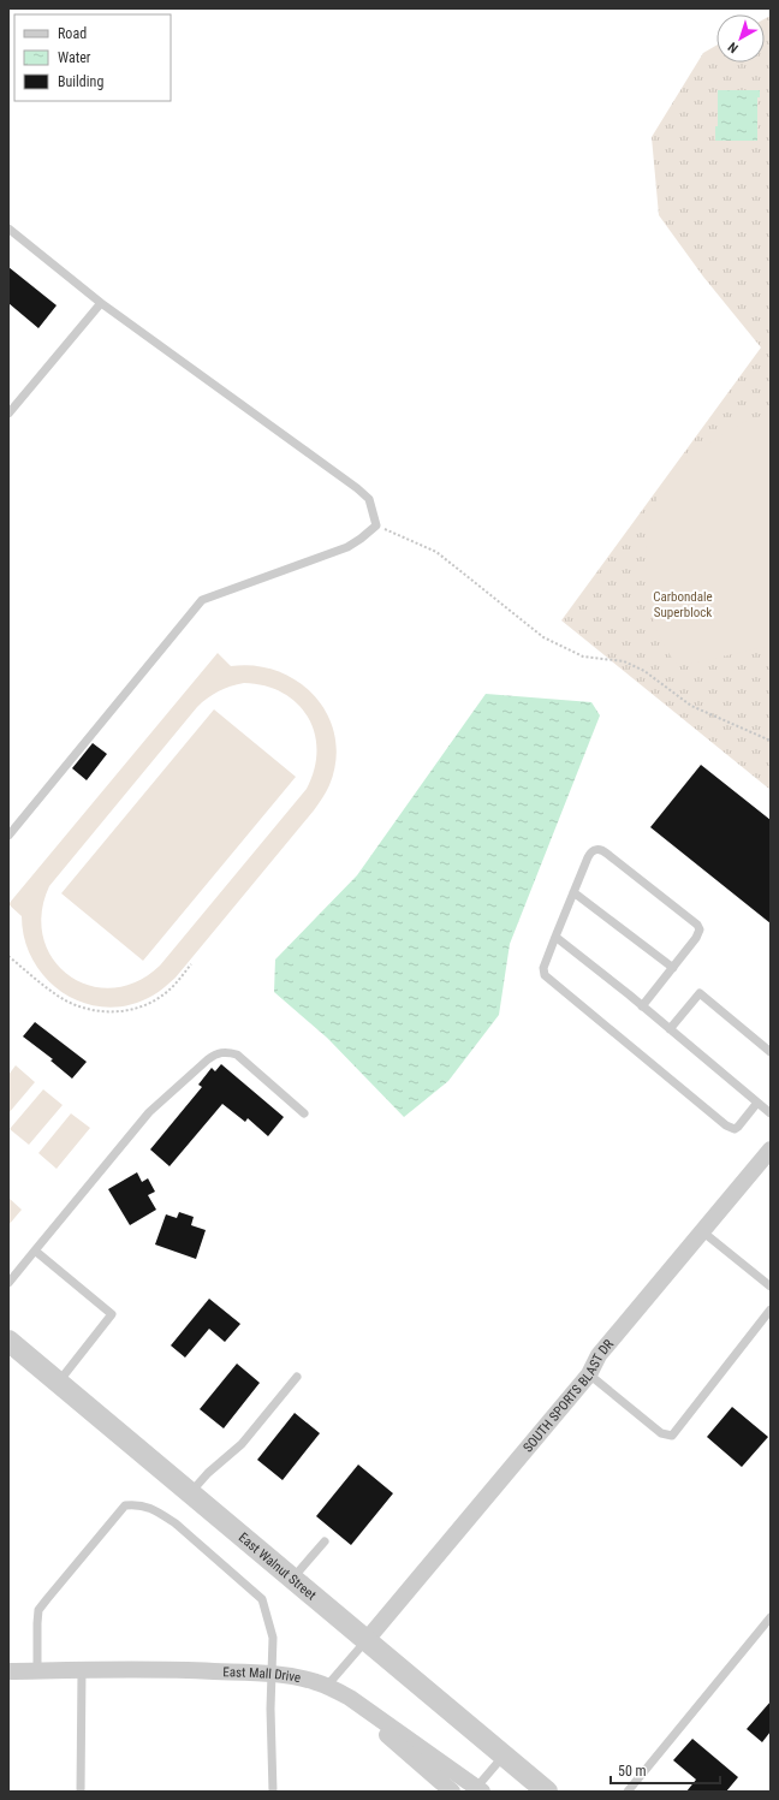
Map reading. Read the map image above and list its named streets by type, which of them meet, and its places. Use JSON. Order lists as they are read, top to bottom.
{
  "streets": {
    "street": ["SOUTH SPORTS BLAST DR", "East Walnut Street", "East Mall Drive"]
  },
  "crossings": [
    ["SOUTH SPORTS BLAST DR", "East Walnut Street"]
  ],
  "parks": ["Carbondale Superblock"],
  "legend": ["Road", "Water", "Building"],
  "scale_bar": "50 m",
  "north": "bottom left"
}
